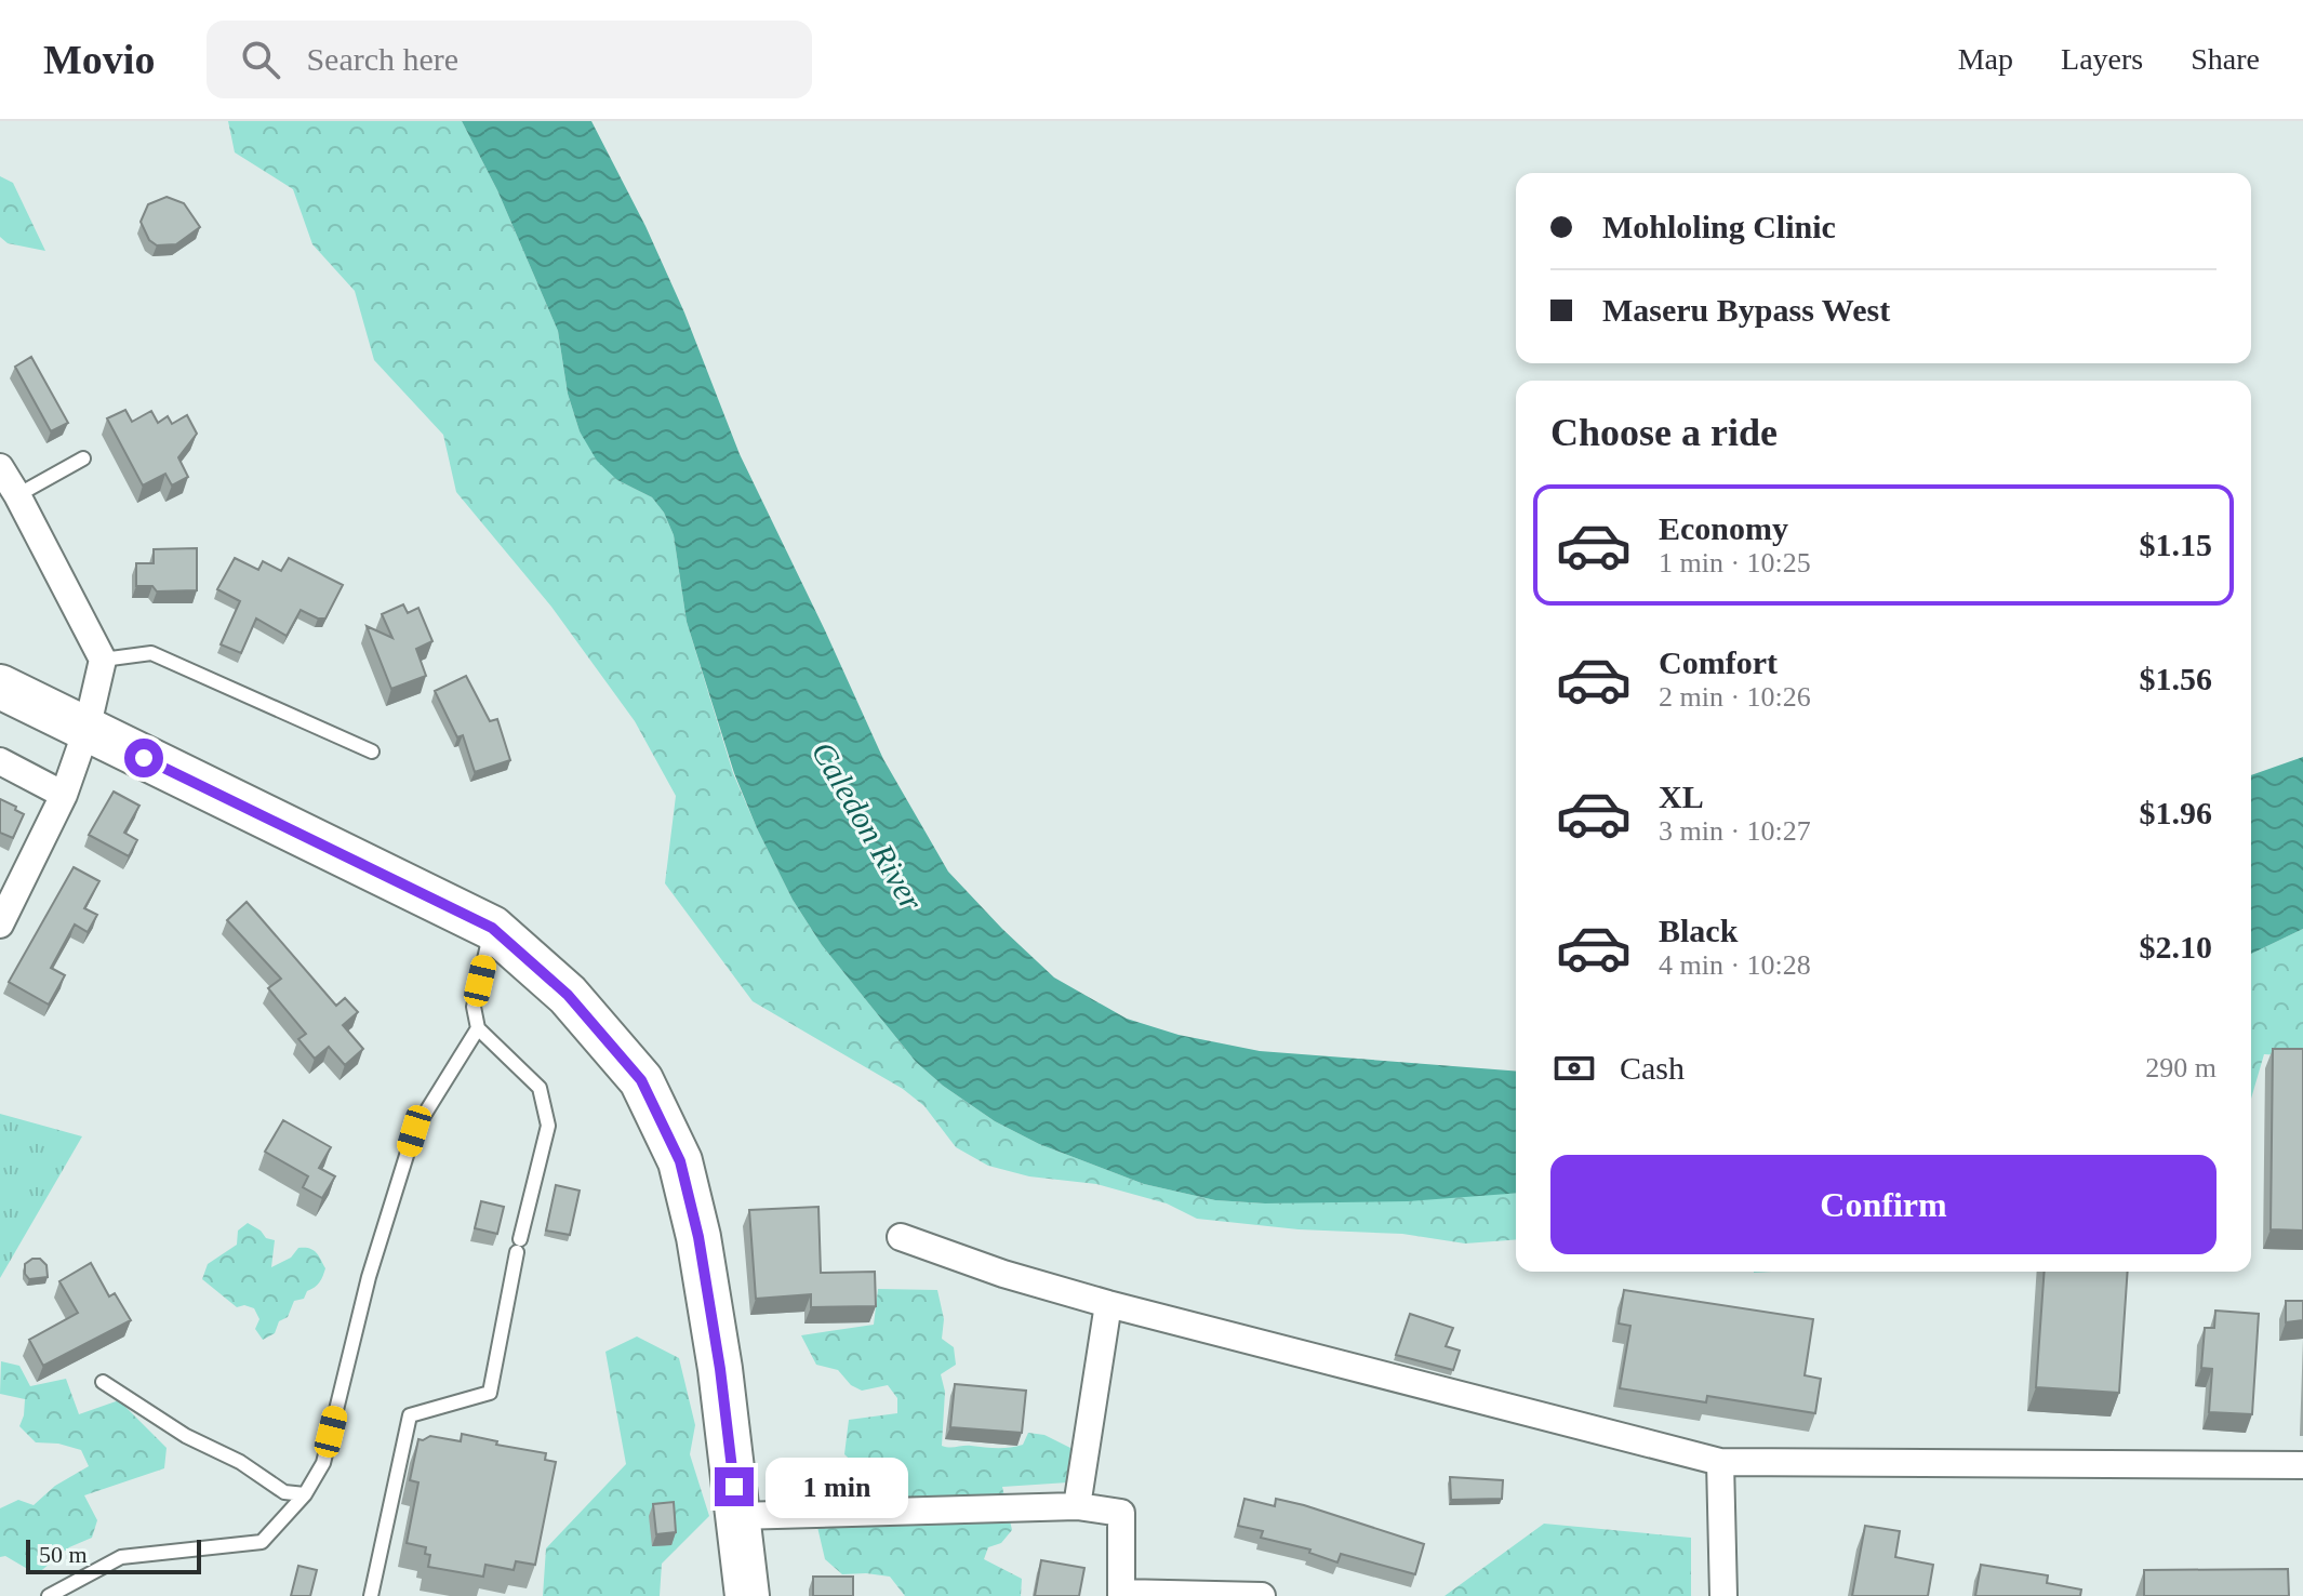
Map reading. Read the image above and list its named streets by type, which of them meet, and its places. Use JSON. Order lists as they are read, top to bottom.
{
  "water": ["Caledon River"],
  "scale_bar": "50 m",
  "page": {
    "header": "Movio",
    "search": "Search here",
    "nav": ["Map", "Layers", "Share"],
    "banner": ["Mohloling Clinic", "Maseru Bypass West"],
    "heading": "Choose a ride",
    "list": [
      {
        "name": "Economy",
        "note": "1 min · 10:25",
        "value": "$1.15"
      },
      {
        "name": "Comfort",
        "note": "2 min · 10:26",
        "value": "$1.56"
      },
      {
        "name": "XL",
        "note": "3 min · 10:27",
        "value": "$1.96"
      },
      {
        "name": "Black",
        "note": "4 min · 10:28",
        "value": "$2.10"
      }
    ],
    "pay": ["Cash", "290 m"],
    "buttons": "Confirm",
    "bubble": "1 min",
    "scale": "50 m"
  }
}
